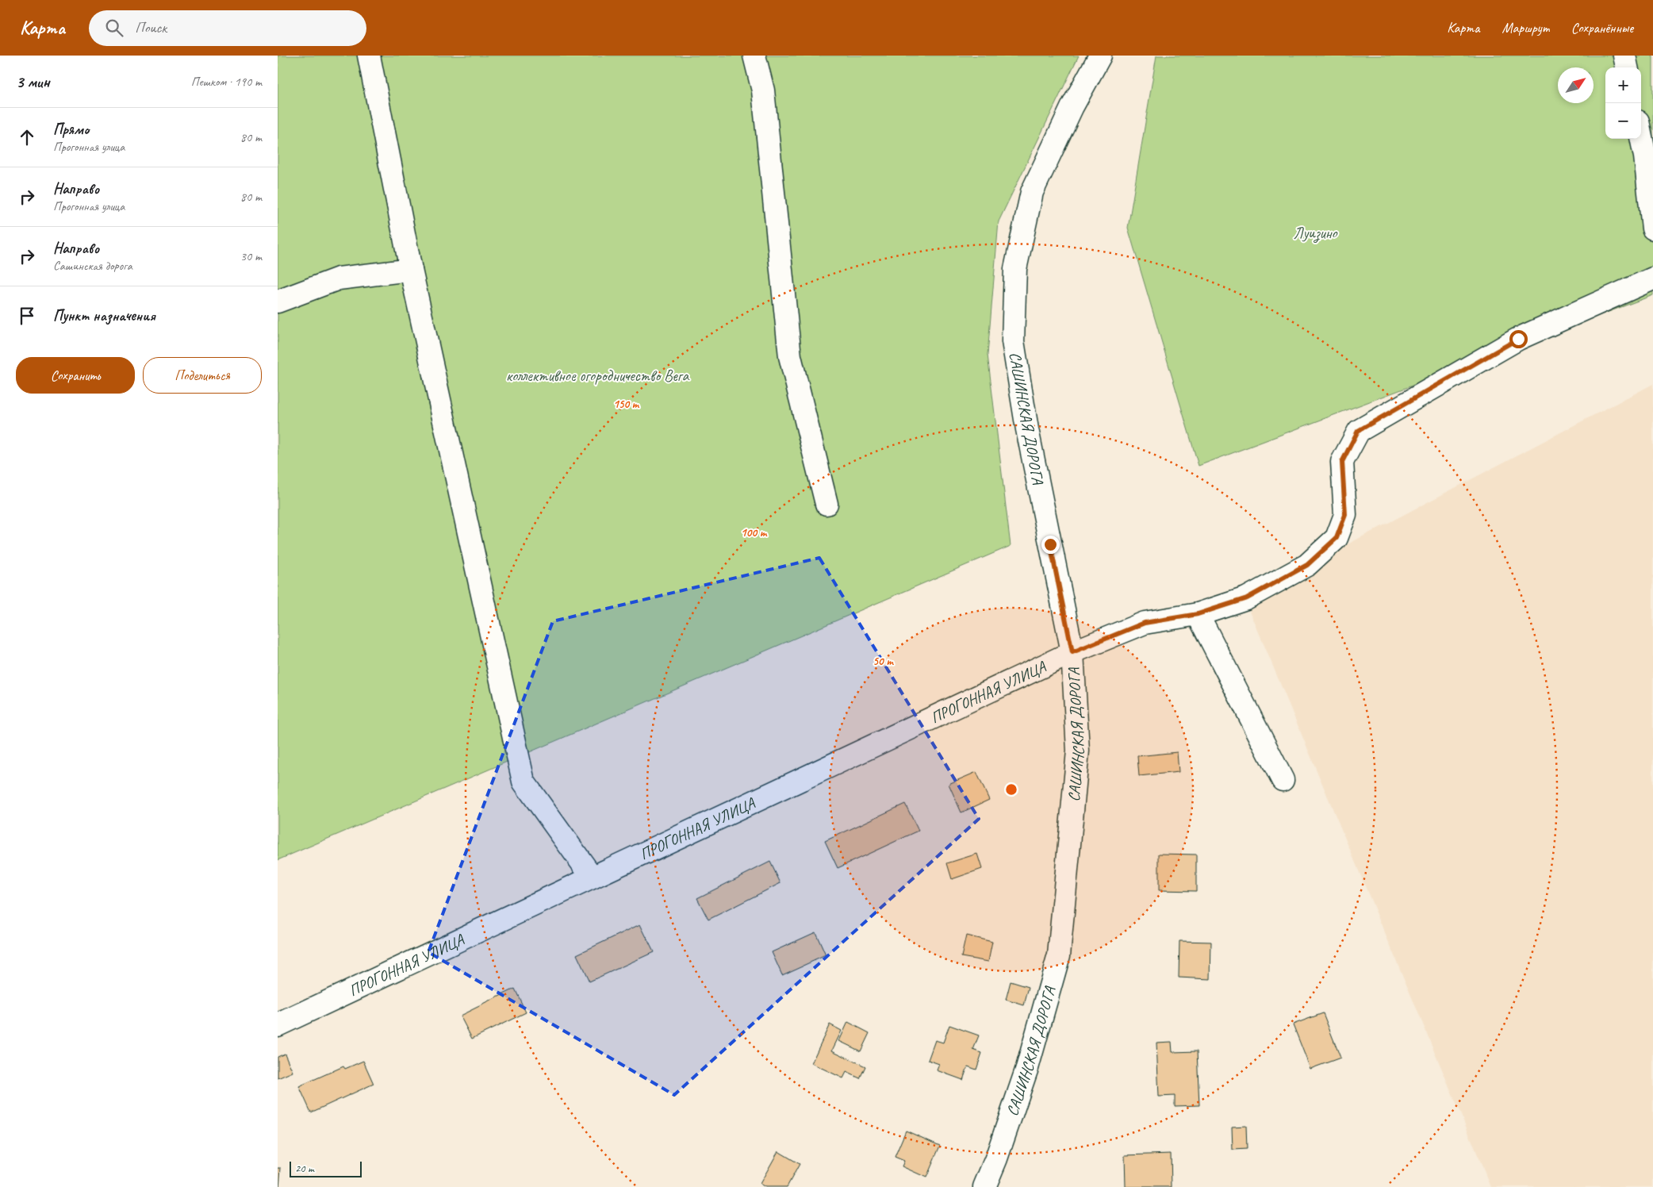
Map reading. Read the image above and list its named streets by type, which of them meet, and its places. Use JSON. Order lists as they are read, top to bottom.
{
  "streets": {
    "street": ["САШИНСКАЯ ДОРОГА", "ПРОГОННАЯ УЛИЦА"]
  },
  "crossings": [
    ["САШИНСКАЯ ДОРОГА", "ПРОГОННАЯ УЛИЦА"]
  ],
  "parks": ["Луизино", "коллективное огородничество Вега"],
  "scale_bar": "20 m",
  "north": "top right",
  "page": {
    "header": "Карта",
    "search": "Поиск",
    "nav": ["Карта", "Маршрут", "Сохранённые"],
    "heading": ["3 мин", "Пешком · 190 m"],
    "map_buttons": ["+", "−"],
    "list": [
      ["Прямо", "Прогонная улица", "80 m"],
      ["Направо", "Прогонная улица", "80 m"],
      ["Направо", "Сашинская дорога", "30 m"],
      "Пункт назначения"
    ],
    "buttons": ["Сохранить", "Поделиться"],
    "scale": "20 m"
  },
  "rings": ["150 m", "100 m", "50 m"]
}
